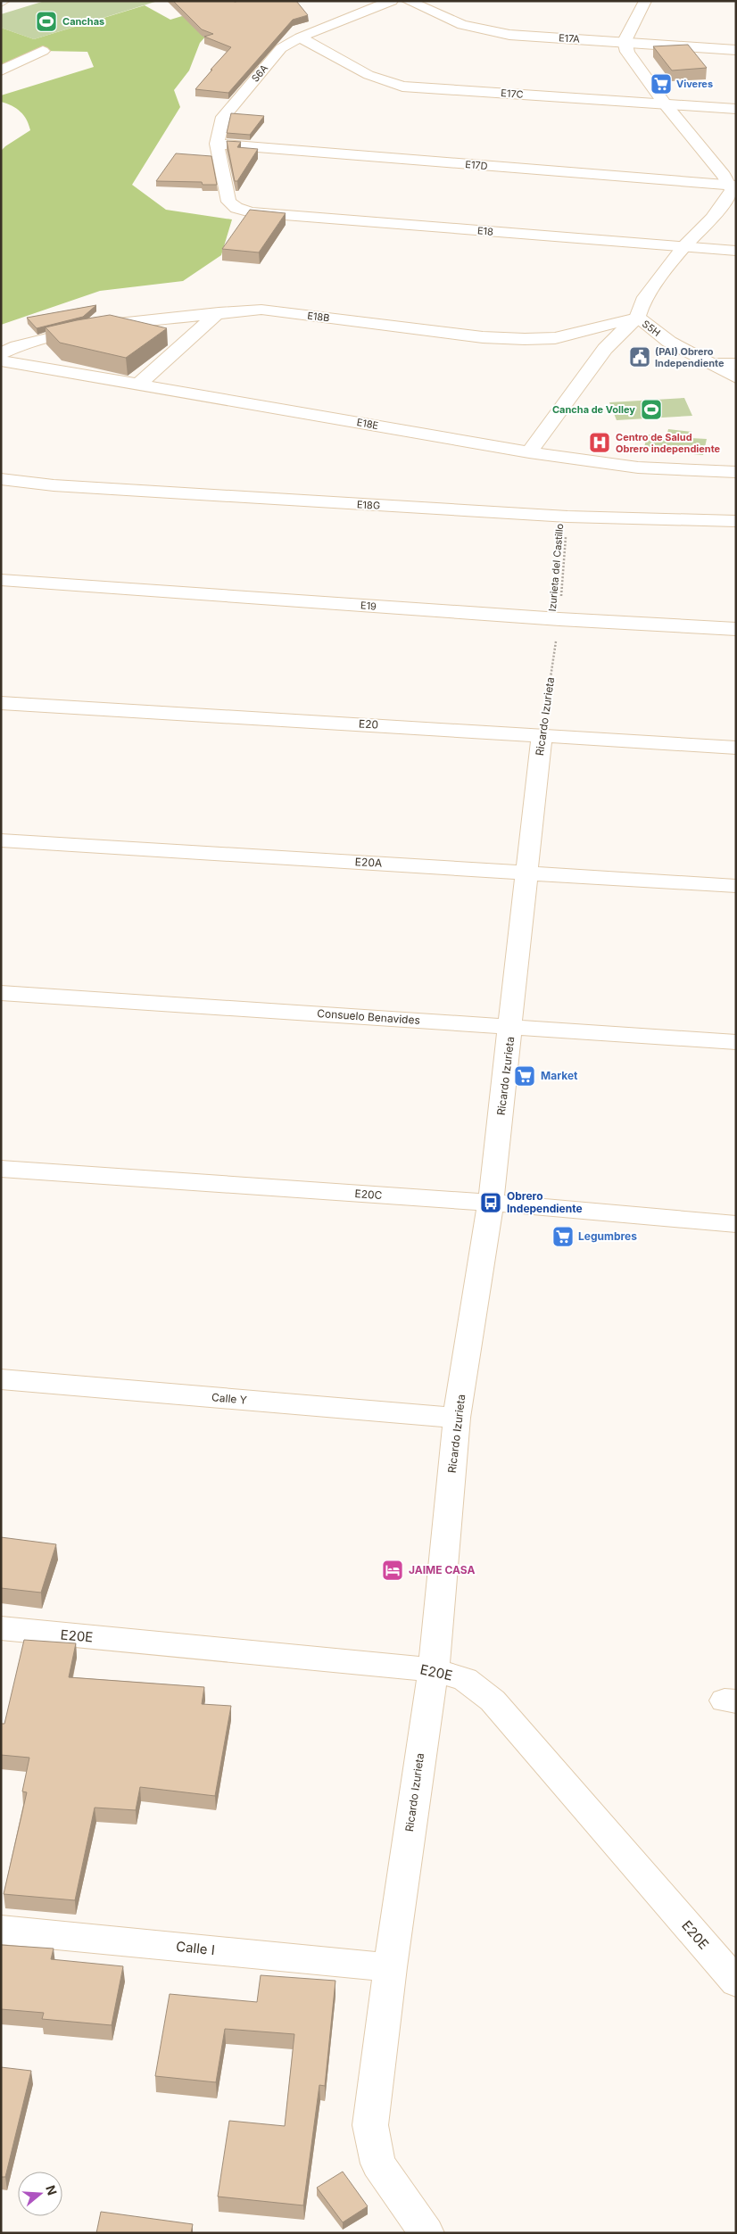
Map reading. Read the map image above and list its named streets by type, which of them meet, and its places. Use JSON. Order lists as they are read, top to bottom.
{
  "streets": {
    "street": [
      "E17A",
      "S6A",
      "E17C",
      "E17D",
      "E18",
      "E18B",
      "S5H",
      "E18E",
      "E18G",
      "E19",
      "Ricardo Izurieta",
      "E20",
      "E20A",
      "Consuelo Benavides",
      "E20C",
      "Calle Y",
      "E20E",
      "Calle I"
    ],
    "path": ["Izurieta del Castillo"]
  },
  "crossings": [
    ["S6A", "E17C"],
    ["S6A", "E17D"],
    ["S6A", "E18"],
    ["E18B", "S5H"],
    ["E18G", "Izurieta del Castillo"],
    ["Izurieta del Castillo", "E19"],
    ["Izurieta del Castillo", "Ricardo Izurieta"],
    ["E19", "Ricardo Izurieta"],
    ["Ricardo Izurieta", "E20"],
    ["Ricardo Izurieta", "E20A"],
    ["Ricardo Izurieta", "Consuelo Benavides"],
    ["Ricardo Izurieta", "E20C"],
    ["Ricardo Izurieta", "Calle Y"],
    ["Ricardo Izurieta", "E20E"],
    ["Ricardo Izurieta", "Calle I"]
  ],
  "places": {
    "sports": ["Canchas", "Cancha de Volley"],
    "supermarket": ["Viveres", "Market", "Legumbres"],
    "public building": ["(PAI) Obrero Independiente"],
    "hospital": ["Centro de Salud Obrero independiente"],
    "bus stop": ["Obrero Independiente"],
    "hotel": ["JAIME CASA"]
  },
  "north": "right"
}
